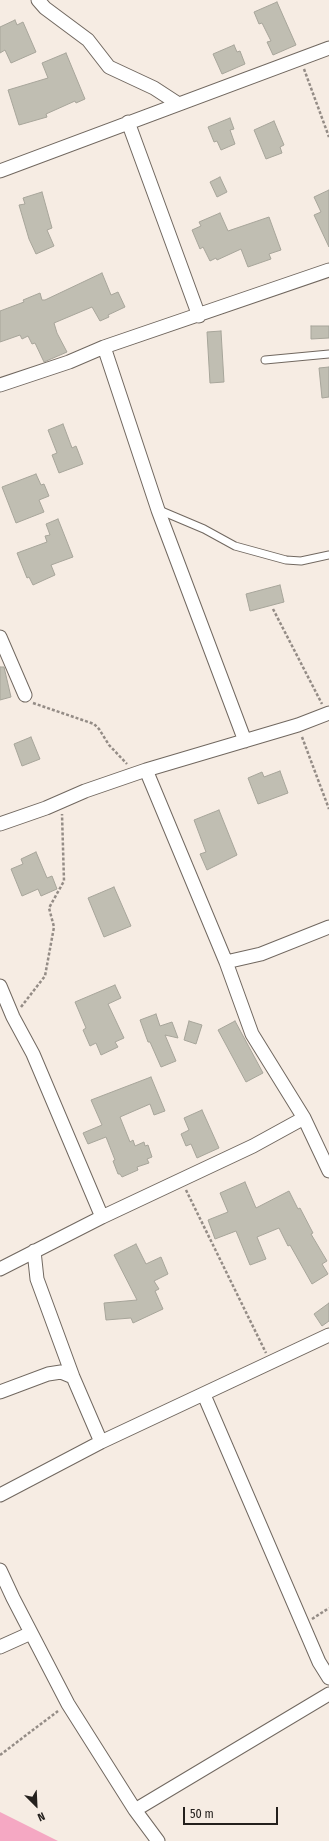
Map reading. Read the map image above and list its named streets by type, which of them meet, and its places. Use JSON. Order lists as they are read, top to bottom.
{
  "scale_bar": "50 m",
  "north": "bottom right"
}
